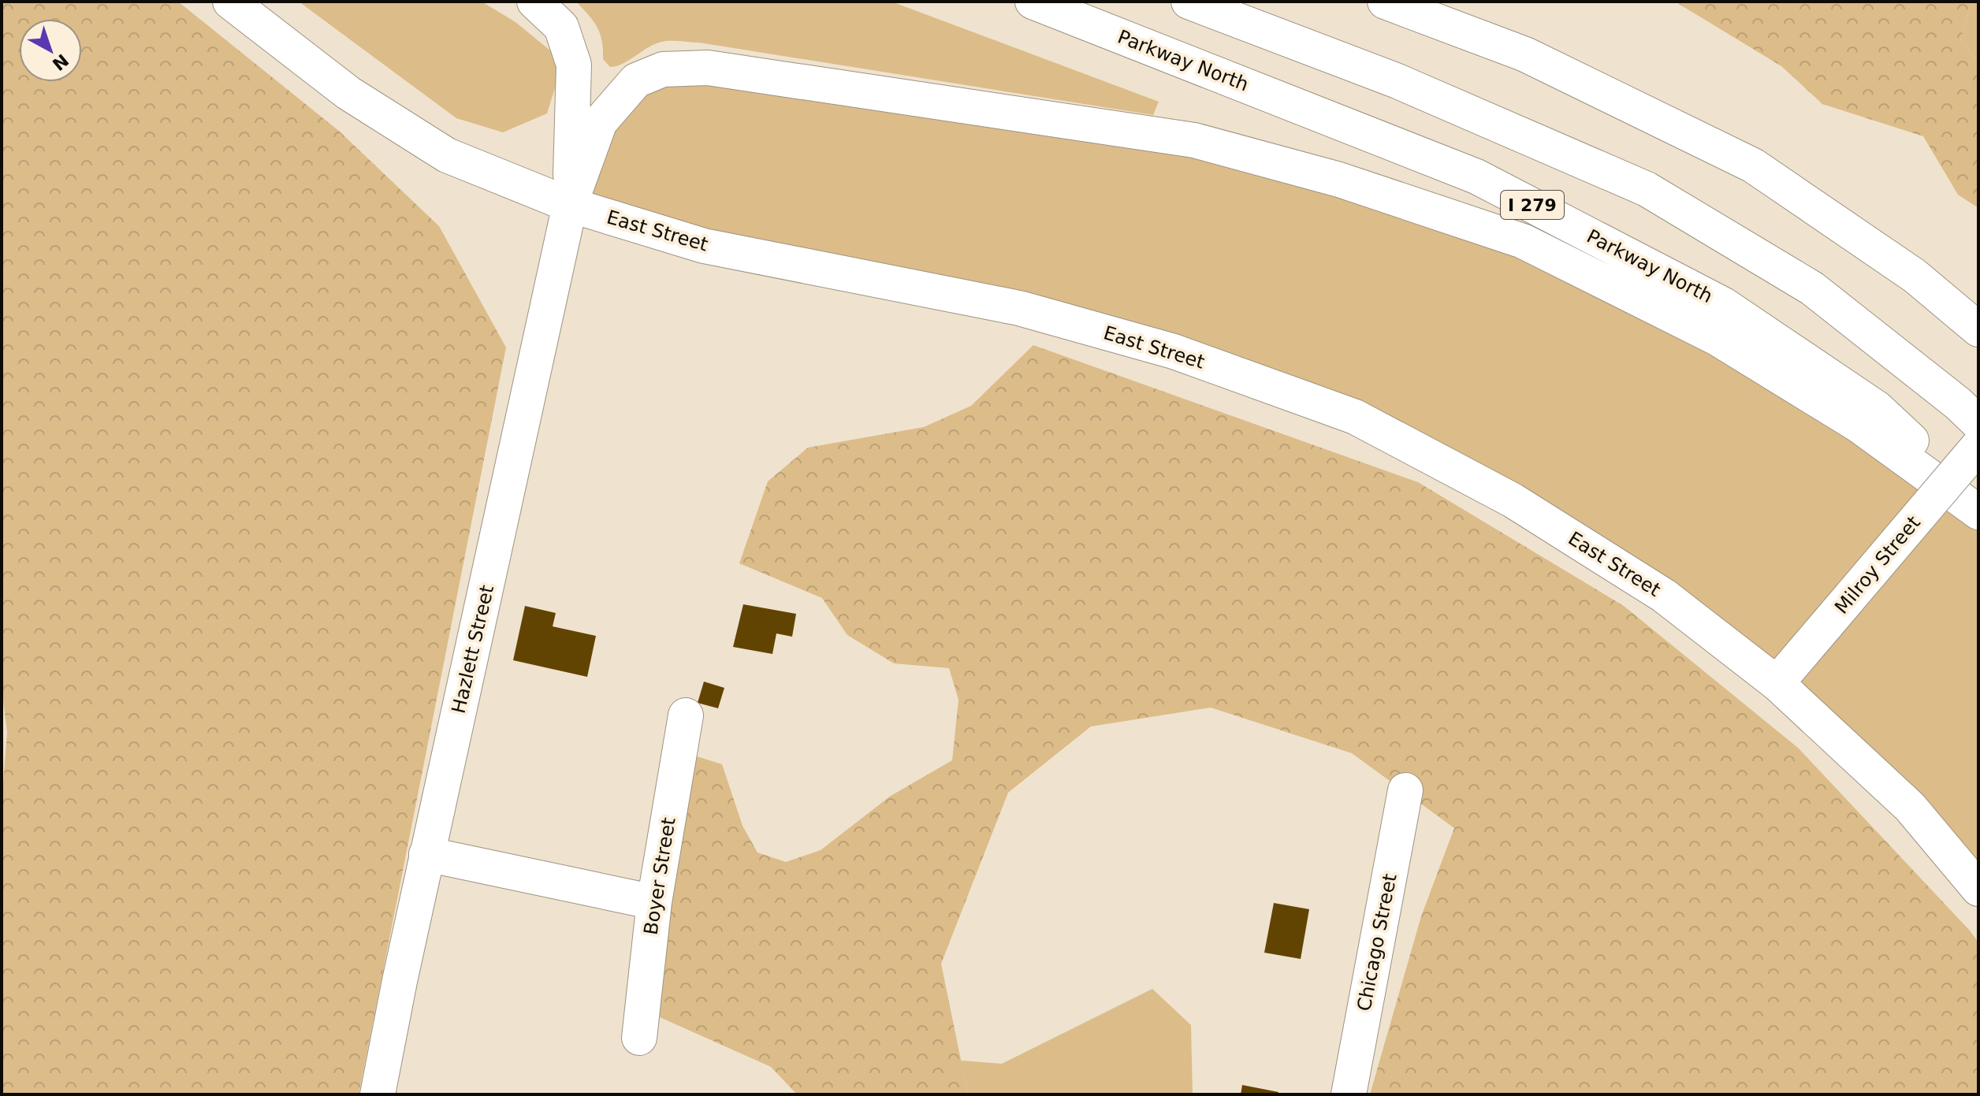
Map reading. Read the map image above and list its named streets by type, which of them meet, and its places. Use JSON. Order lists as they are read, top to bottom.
{
  "streets": {
    "main road": [
      "Parkway North",
      "I 279",
      "East Street",
      "Milroy Street",
      "Hazlett Street",
      "Boyer Street",
      "Chicago Street"
    ]
  },
  "crossings": [
    ["East Street", "Milroy Street"],
    ["East Street", "Hazlett Street"]
  ],
  "north": "bottom right"
}
